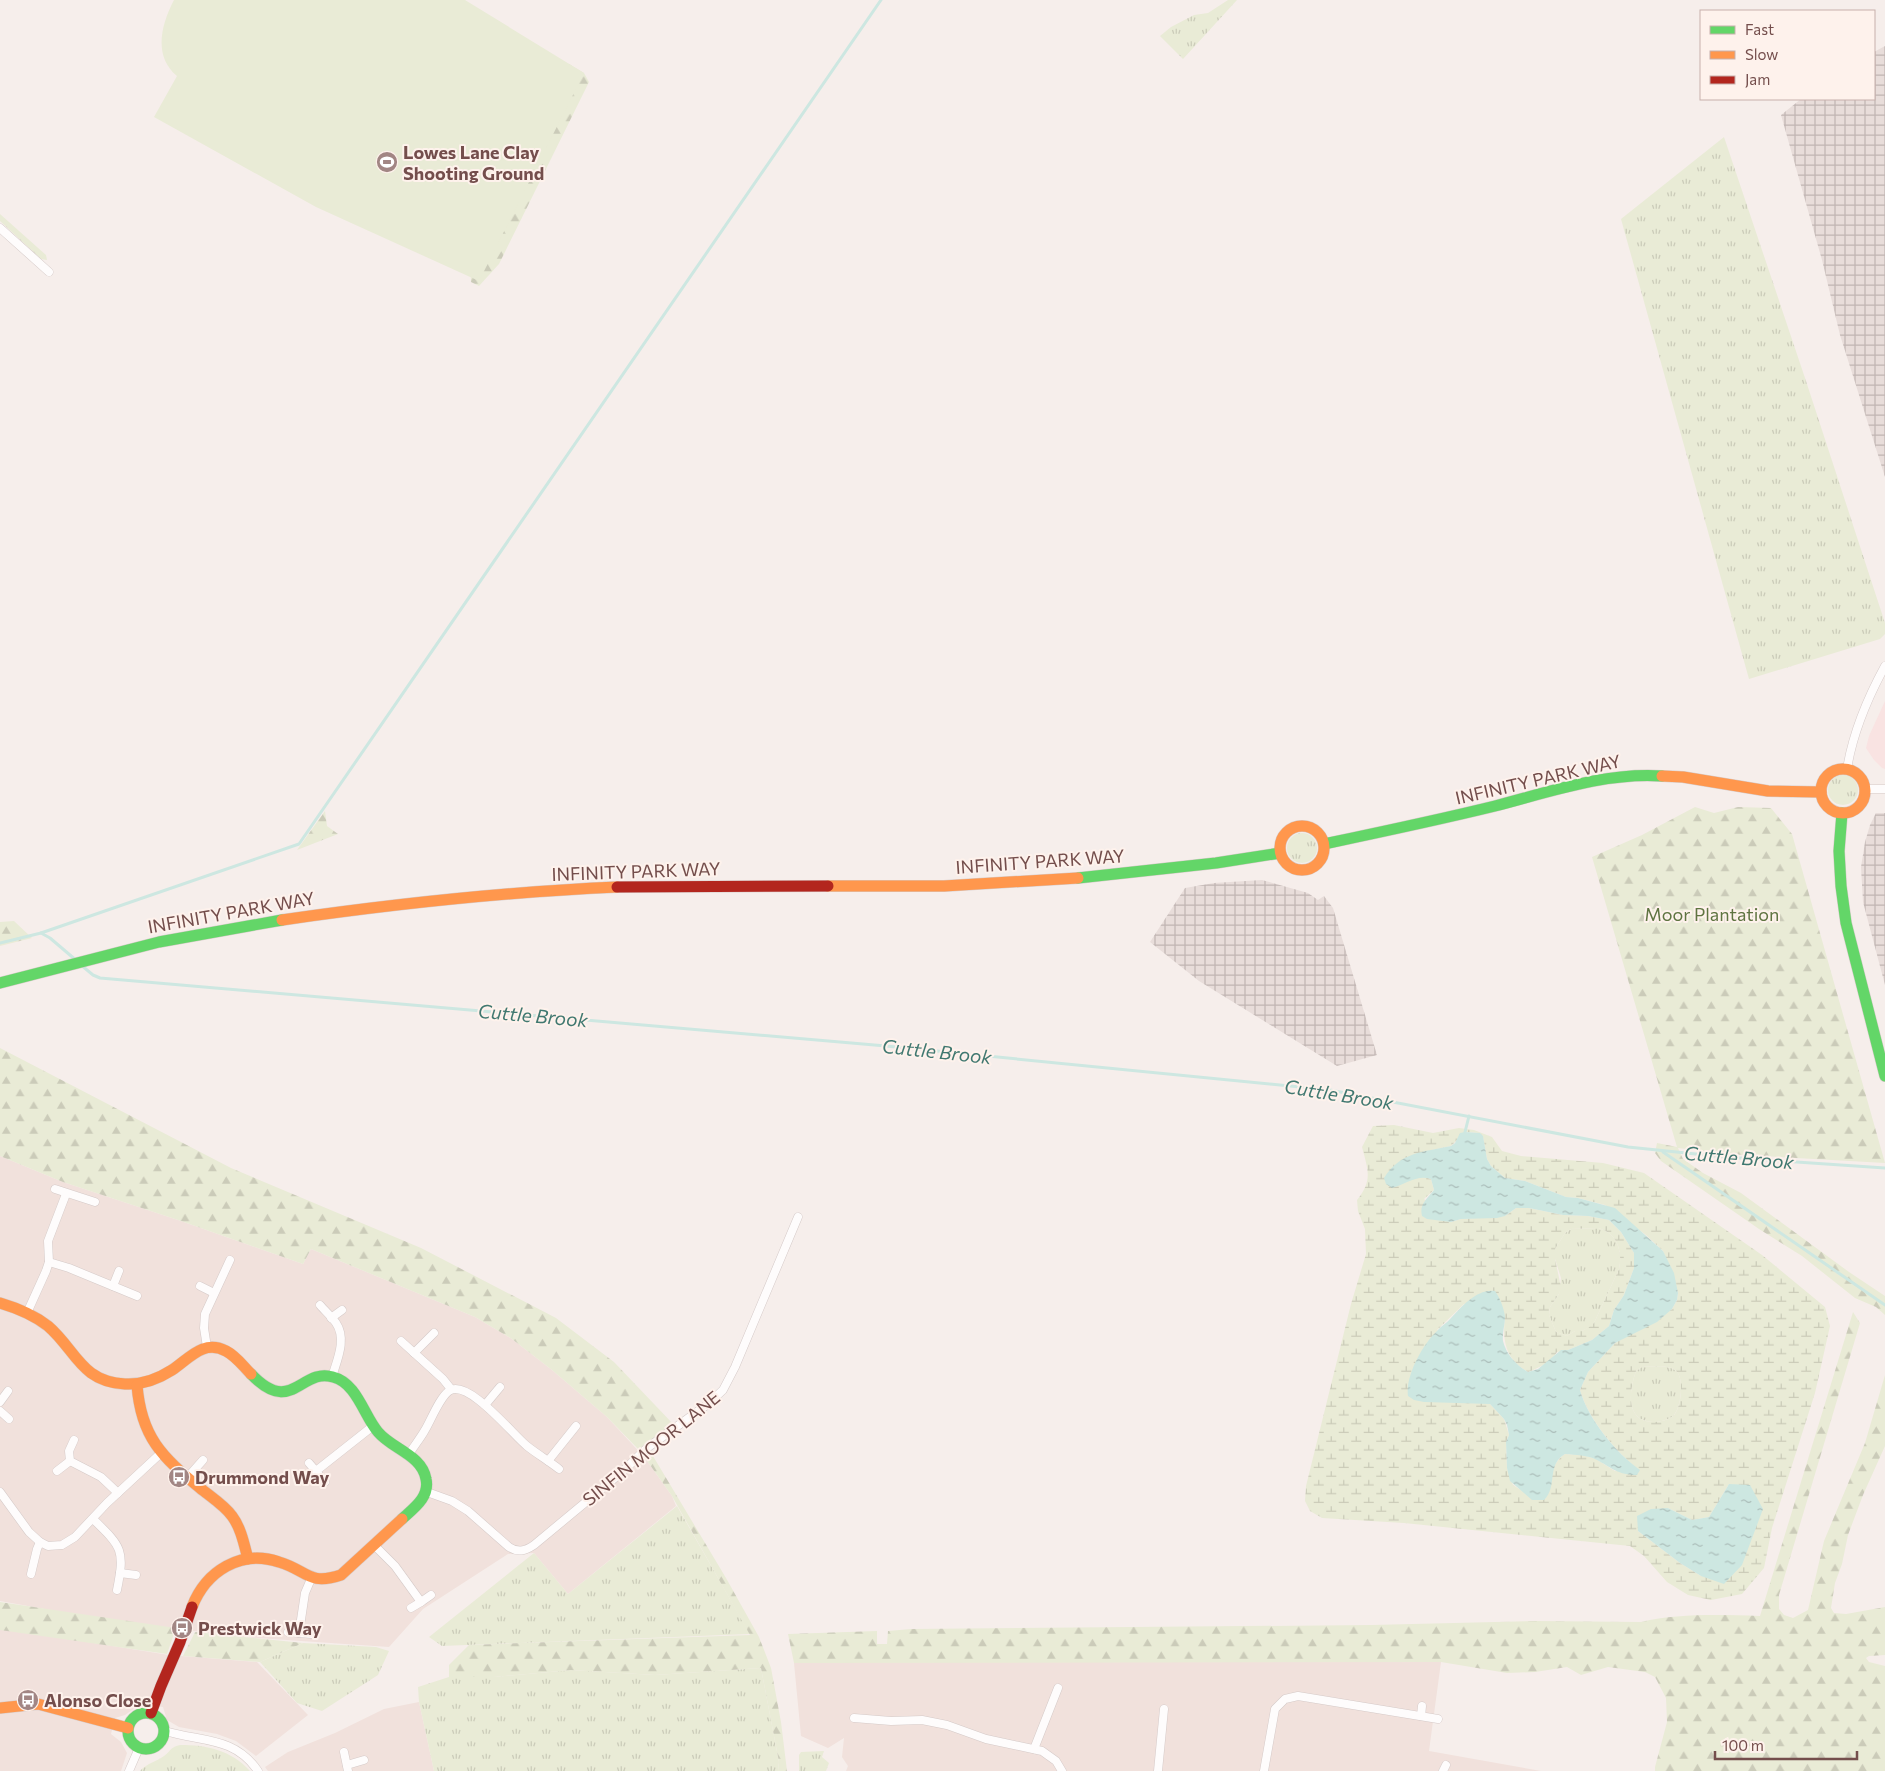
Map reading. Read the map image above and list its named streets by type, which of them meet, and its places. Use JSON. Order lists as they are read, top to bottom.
{
  "streets": {
    "street": ["INFINITY PARK WAY", "SINFIN MOOR LANE"]
  },
  "water": ["Cuttle Brook"],
  "parks": ["Moor Plantation"],
  "places": {
    "sports": ["Lowes Lane Clay Shooting Ground"],
    "bus stop": ["Drummond Way", "Prestwick Way", "Alonso Close"]
  },
  "legend": ["Fast", "Slow", "Jam"],
  "scale_bar": "100 m"
}
